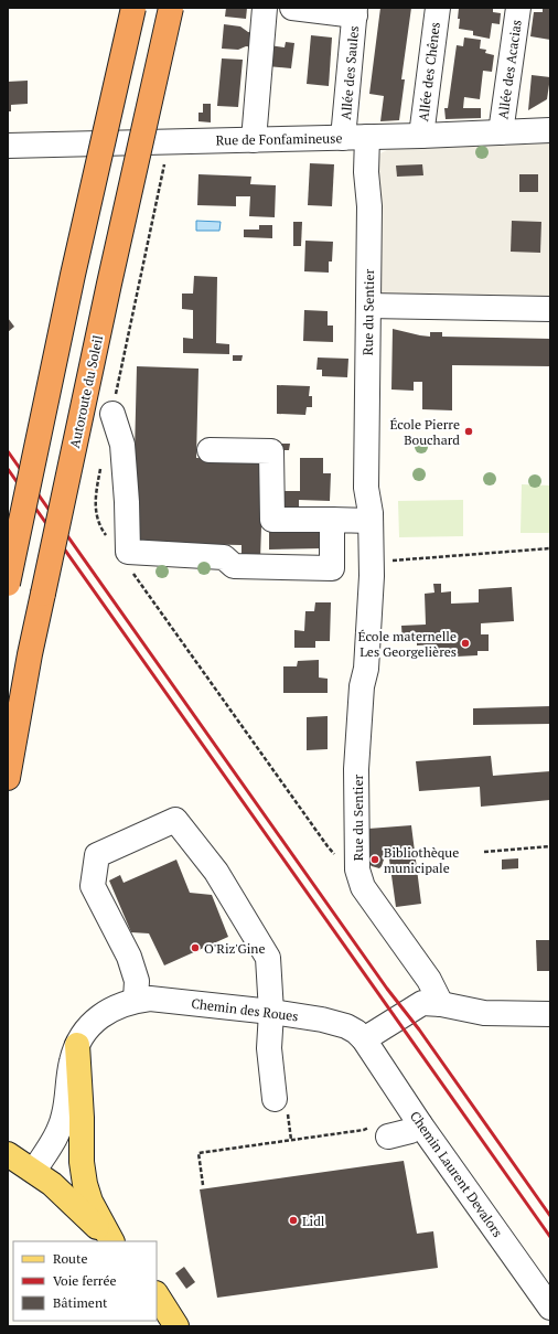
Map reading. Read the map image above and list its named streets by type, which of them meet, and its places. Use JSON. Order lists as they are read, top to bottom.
{
  "streets": {
    "highway": ["Autoroute du Soleil"],
    "street": [
      "Allée des Acacias",
      "Allée des Chênes",
      "Allée des Saules",
      "Rue de Fonfamineuse",
      "Rue du Sentier",
      "Chemin des Roues",
      "Chemin Laurent Devalors"
    ]
  },
  "crossings": [
    ["Allée des Acacias", "Rue de Fonfamineuse"],
    ["Allée des Chênes", "Rue de Fonfamineuse"],
    ["Allée des Saules", "Rue de Fonfamineuse"],
    ["Rue de Fonfamineuse", "Rue du Sentier"],
    ["Chemin des Roues", "Chemin Laurent Devalors"]
  ],
  "places": [
    "École Pierre Bouchard",
    "École maternelle Les Georgelières",
    "Bibliothèque municipale",
    "O'Riz'Gine",
    "Lidl"
  ],
  "legend": ["Route", "Voie ferrée", "Bâtiment"]
}
